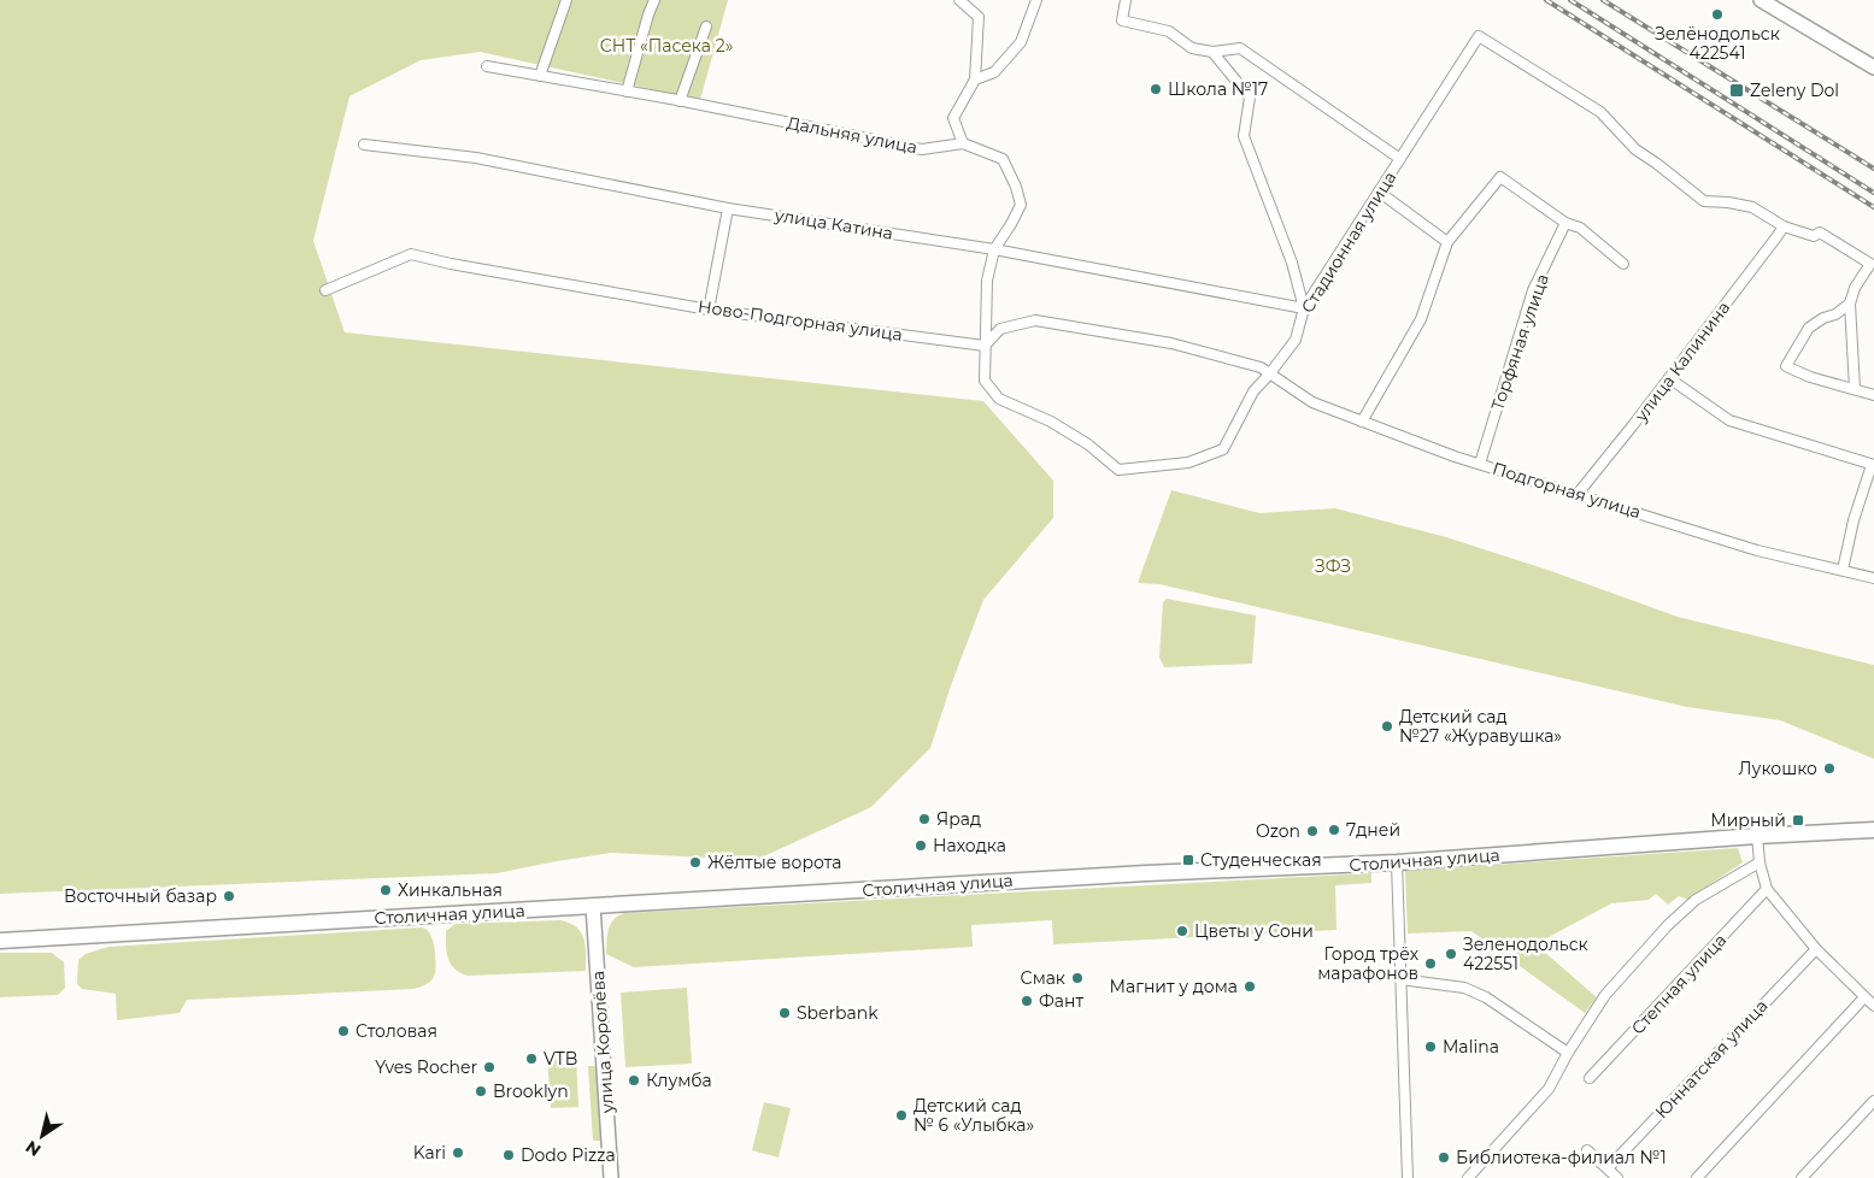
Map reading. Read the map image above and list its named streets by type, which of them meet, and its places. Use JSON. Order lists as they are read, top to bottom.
{
  "streets": {
    "main road": ["Столичная улица"],
    "street": [
      "Дальняя улица",
      "улица Катина",
      "Стадионная улица",
      "Ново-Подгорная улица",
      "Торфяная улица",
      "улица Калинина",
      "Подгорная улица",
      "Степная улица",
      "улица Королёва",
      "Юннатская улица"
    ]
  },
  "crossings": [
    ["Дальняя улица", "улица Катина"],
    ["Дальняя улица", "Стадионная улица"],
    ["Дальняя улица", "Ново-Подгорная улица"],
    ["улица Катина", "Стадионная улица"],
    ["Стадионная улица", "улица Калинина"],
    ["Стадионная улица", "Подгорная улица"],
    ["Торфяная улица", "Подгорная улица"],
    ["улица Калинина", "Подгорная улица"],
    ["Столичная улица", "улица Королёва"]
  ],
  "parks": ["СНТ «Пасека 2»", "ЗФЗ"],
  "places": {
    "other": [
      "Зелёнодольск 422541",
      "Школа №17",
      "Детский сад №27 «Журавушка»",
      "Лукошко",
      "Ярад",
      "7дней",
      "Ozon",
      "Находка",
      "Жёлтые ворота",
      "Хинкальная",
      "Восточный базар",
      "Цветы у Сони",
      "Зеленодольск 422551",
      "Город трёх марафонов",
      "Смак",
      "Магнит у дома",
      "Фант",
      "Sberbank",
      "Столовая",
      "Malina",
      "VTB",
      "Yves Rocher",
      "Клумба",
      "Brooklyn",
      "Детский сад № 6 «Улыбка»",
      "Kari",
      "Dodo Pizza",
      "Библиотека-филиал №1"
    ],
    "transit": ["Zeleny Dol", "Мирный", "Студенческая"]
  },
  "north": "bottom left"
}
